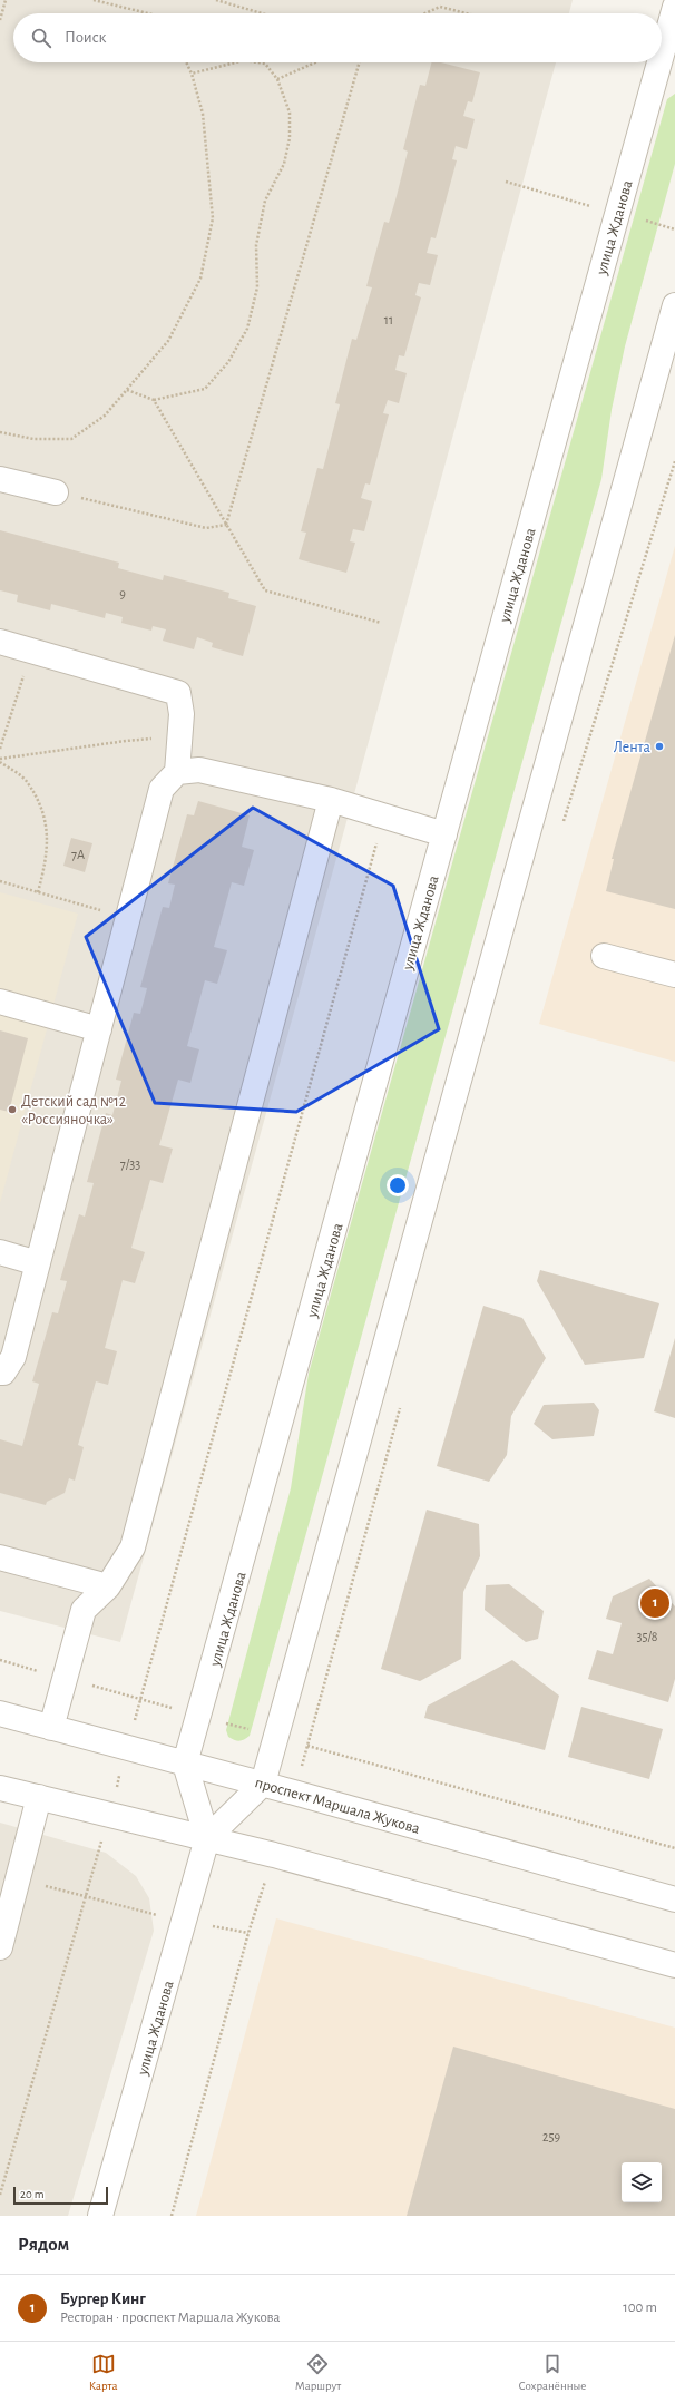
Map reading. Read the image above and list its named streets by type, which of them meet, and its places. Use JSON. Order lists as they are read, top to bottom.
{
  "streets": {
    "street": ["улица Жданова", "проспект Маршала Жукова"]
  },
  "crossings": [
    ["улица Жданова", "проспект Маршала Жукова"]
  ],
  "places": ["Лента", "Детский сад №12 «Россияночка»"],
  "house_numbers": [
    "11",
    "9",
    "7А",
    "7/33",
    "35/8",
    "259"
  ],
  "scale_bar": "20 m",
  "page": {
    "search": "Поиск",
    "pins": "1",
    "scale": "20 m",
    "heading": "Рядом",
    "list": [
      {
        "mark": "1",
        "name": "Бургер Кинг",
        "note": "Ресторан · проспект Маршала Жукова",
        "value": "100 m"
      }
    ],
    "nav": ["Карта", "Маршрут", "Сохранённые"]
  }
}
